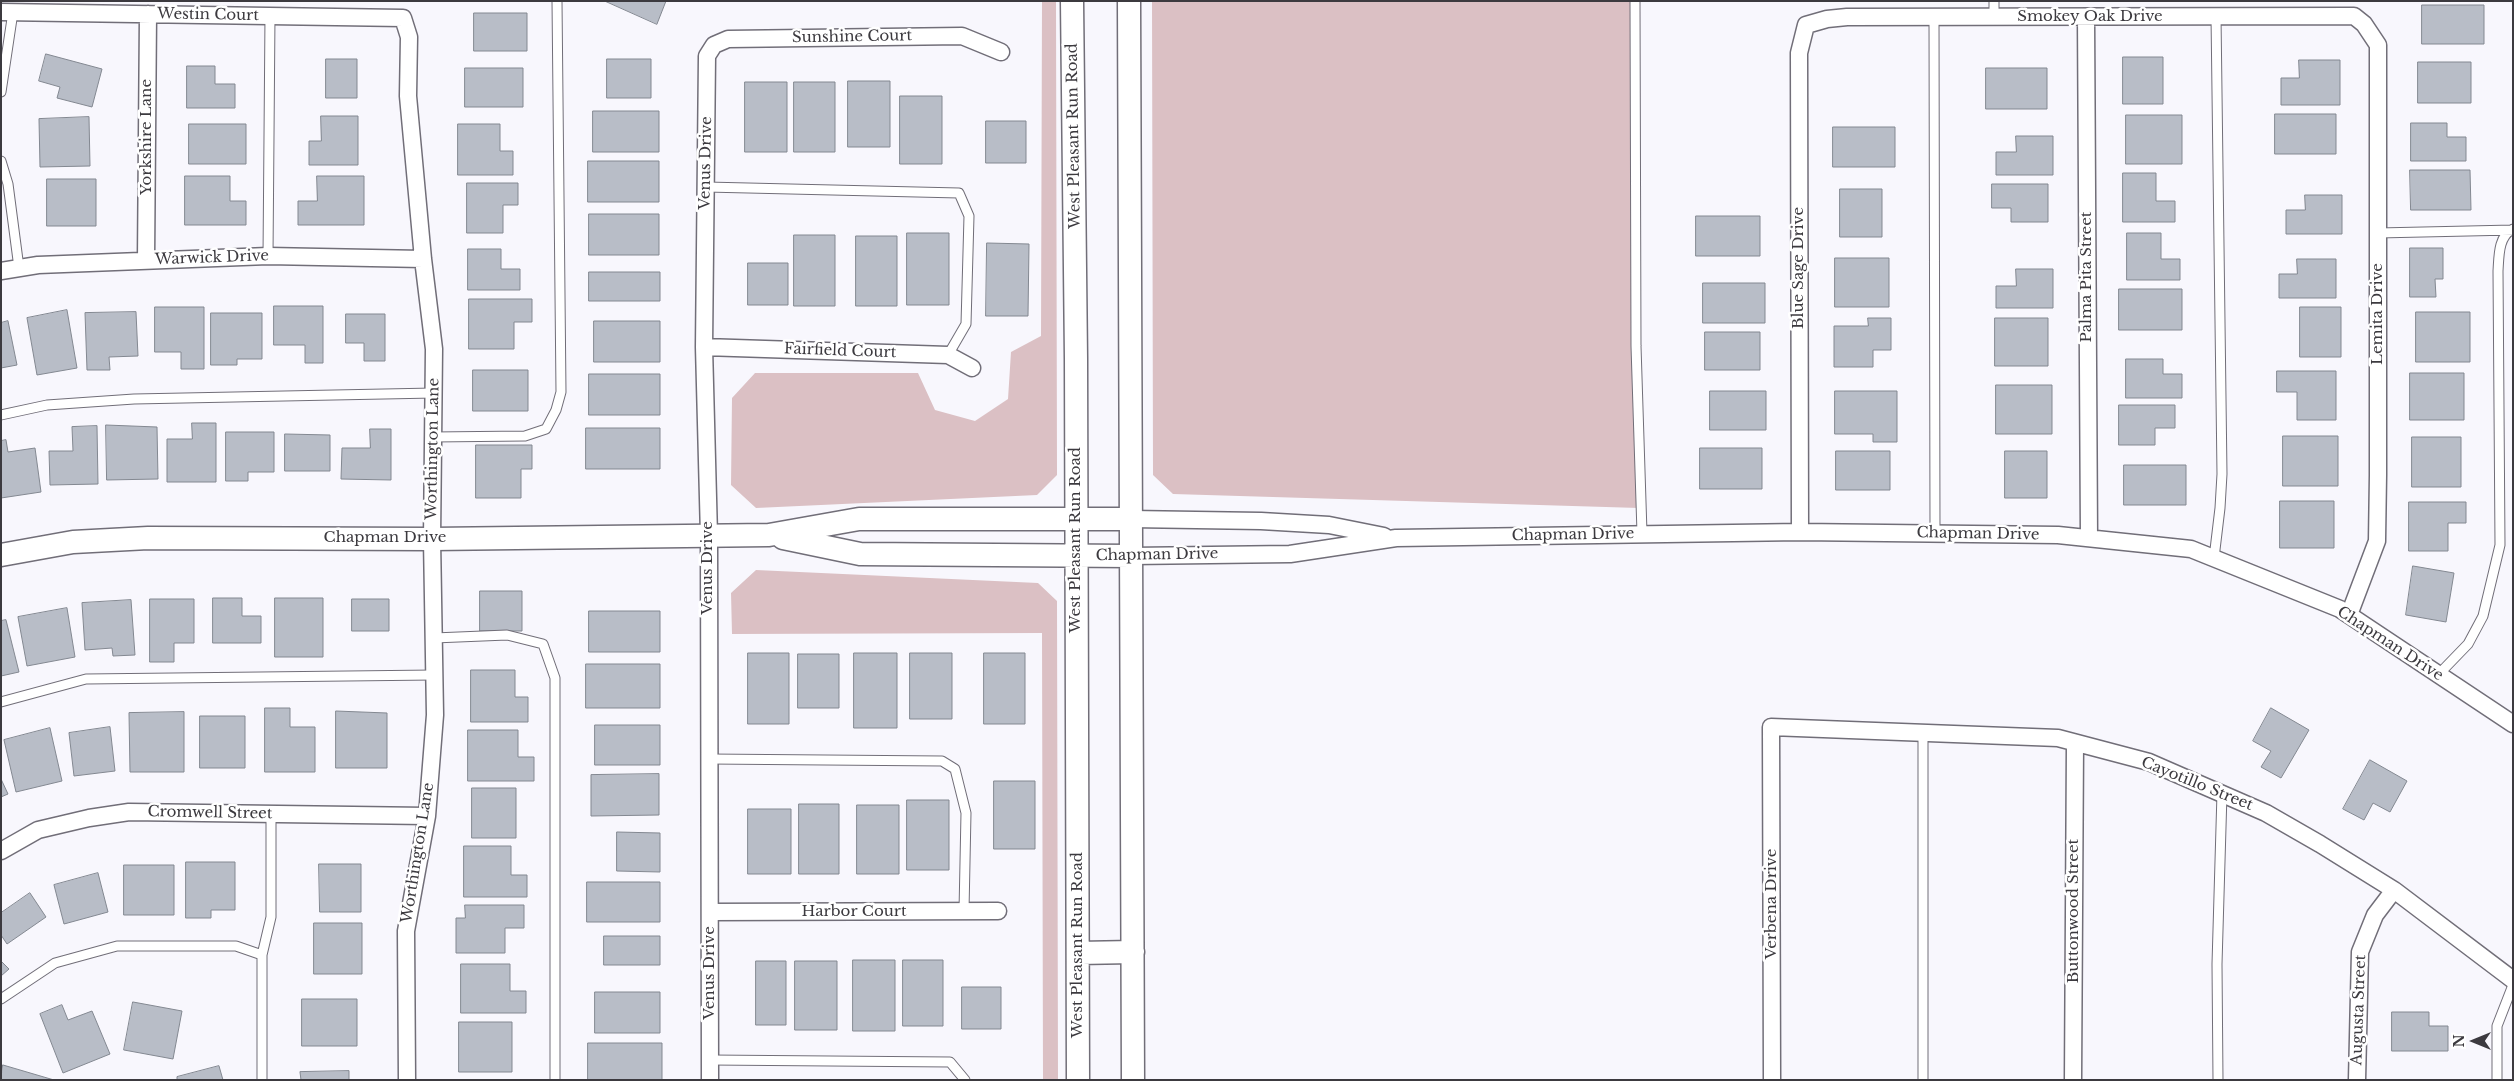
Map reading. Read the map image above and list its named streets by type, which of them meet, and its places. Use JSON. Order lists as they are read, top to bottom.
{
  "streets": {
    "main road": ["West Pleasant Run Road", "Chapman Drive"],
    "street": [
      "Westin Court",
      "Smokey Oak Drive",
      "Sunshine Court",
      "Yorkshire Lane",
      "Venus Drive",
      "Warwick Drive",
      "Blue Sage Drive",
      "Palma Pita Street",
      "Lemita Drive",
      "Fairfield Court",
      "Worthington Lane",
      "Cayotillo Street",
      "Cromwell Street",
      "Verbena Drive",
      "Buttonwood Street",
      "Harbor Court",
      "Augusta Street"
    ]
  },
  "crossings": [
    ["Westin Court", "Yorkshire Lane"],
    ["Westin Court", "Worthington Lane"],
    ["Smokey Oak Drive", "Blue Sage Drive"],
    ["Smokey Oak Drive", "Palma Pita Street"],
    ["Smokey Oak Drive", "Lemita Drive"],
    ["Sunshine Court", "Venus Drive"],
    ["West Pleasant Run Road", "Chapman Drive"],
    ["Yorkshire Lane", "Warwick Drive"],
    ["Venus Drive", "Fairfield Court"],
    ["Venus Drive", "Chapman Drive"],
    ["Venus Drive", "Harbor Court"],
    ["Warwick Drive", "Worthington Lane"],
    ["Blue Sage Drive", "Chapman Drive"],
    ["Palma Pita Street", "Chapman Drive"],
    ["Lemita Drive", "Chapman Drive"],
    ["Worthington Lane", "Chapman Drive"],
    ["Worthington Lane", "Cromwell Street"],
    ["Cayotillo Street", "Verbena Drive"],
    ["Cayotillo Street", "Buttonwood Street"],
    ["Cayotillo Street", "Augusta Street"]
  ],
  "north": "left"
}
